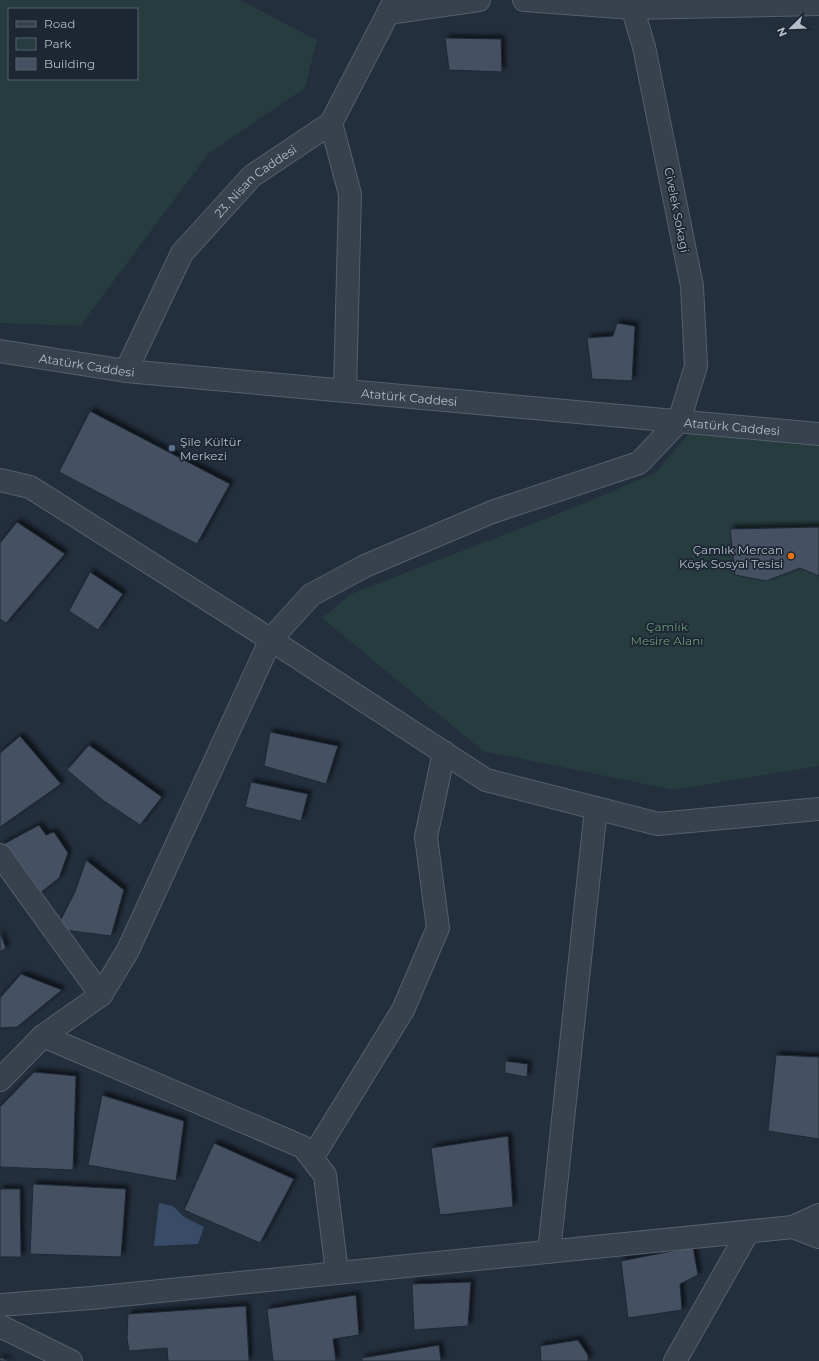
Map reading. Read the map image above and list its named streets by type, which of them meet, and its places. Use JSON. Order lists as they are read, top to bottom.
{
  "streets": {
    "street": ["23. Nisan Caddesi", "Civelek Sokagi", "Atatürk Caddesi"]
  },
  "crossings": [
    ["23. Nisan Caddesi", "Atatürk Caddesi"],
    ["Civelek Sokagi", "Atatürk Caddesi"]
  ],
  "parks": ["Çamlık Mesire Alanı"],
  "places": ["Şile Kültür Merkezi", "Çamlık Mercan Köşk Sosyal Tesisi"],
  "legend": ["Road", "Park", "Building"],
  "north": "bottom left"
}
